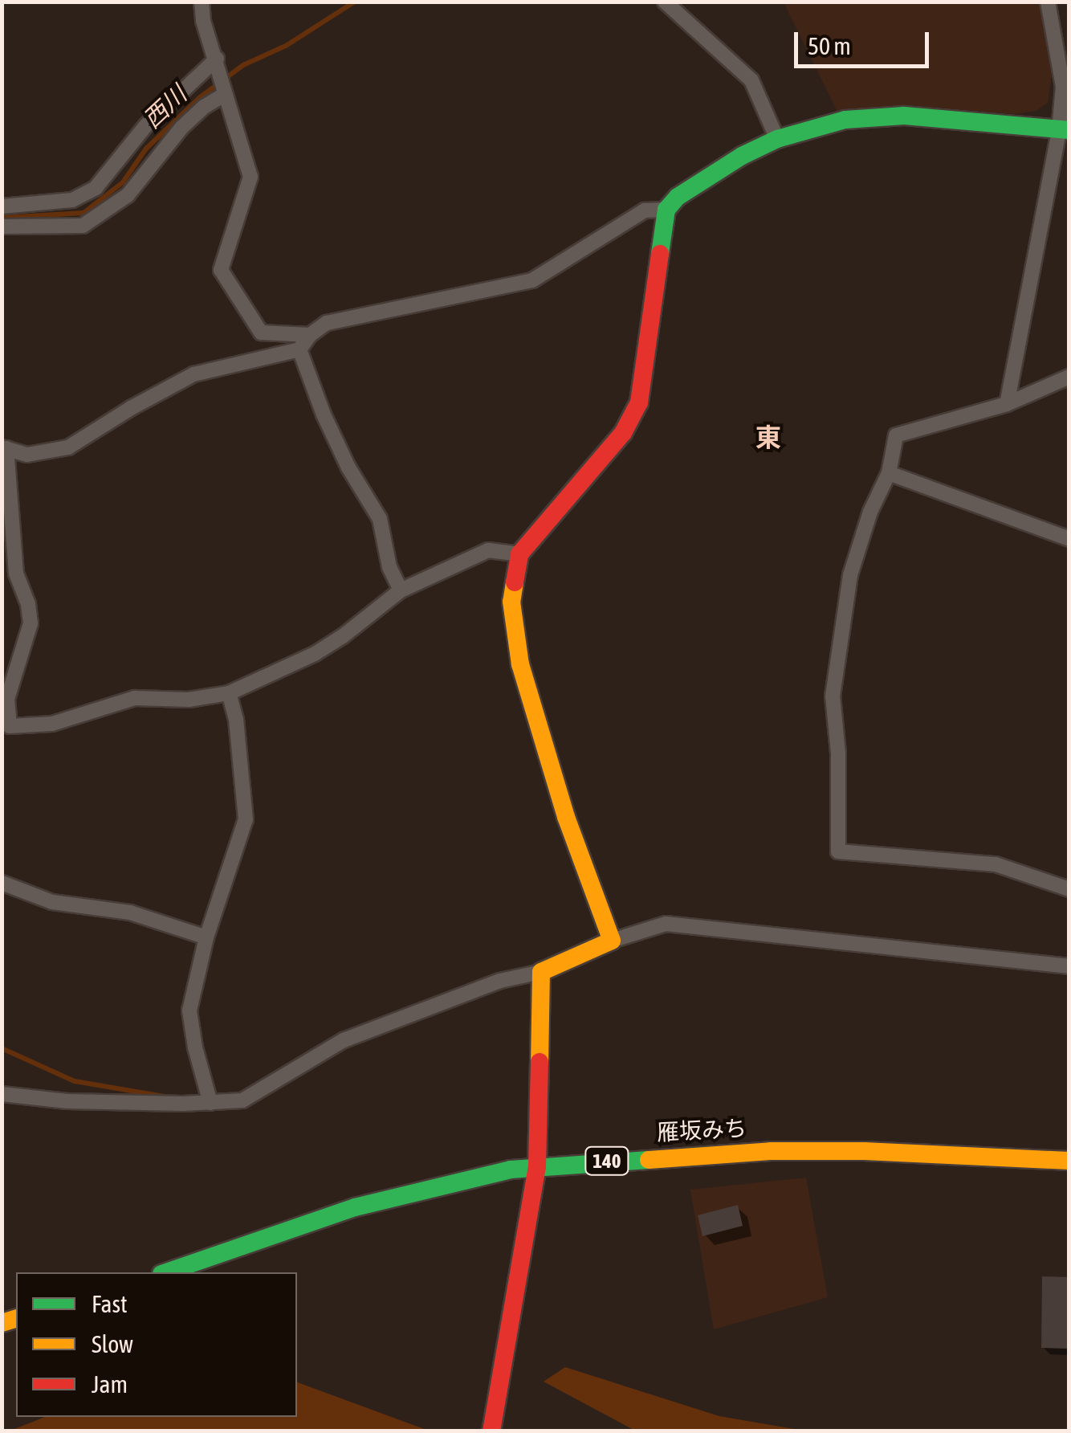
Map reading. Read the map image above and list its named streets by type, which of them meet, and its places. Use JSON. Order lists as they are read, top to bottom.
{
  "streets": {
    "main road": ["雁坂みち", "140"]
  },
  "districts": ["東"],
  "water": ["西川"],
  "legend": ["Fast", "Slow", "Jam"],
  "scale_bar": "50 m"
}
